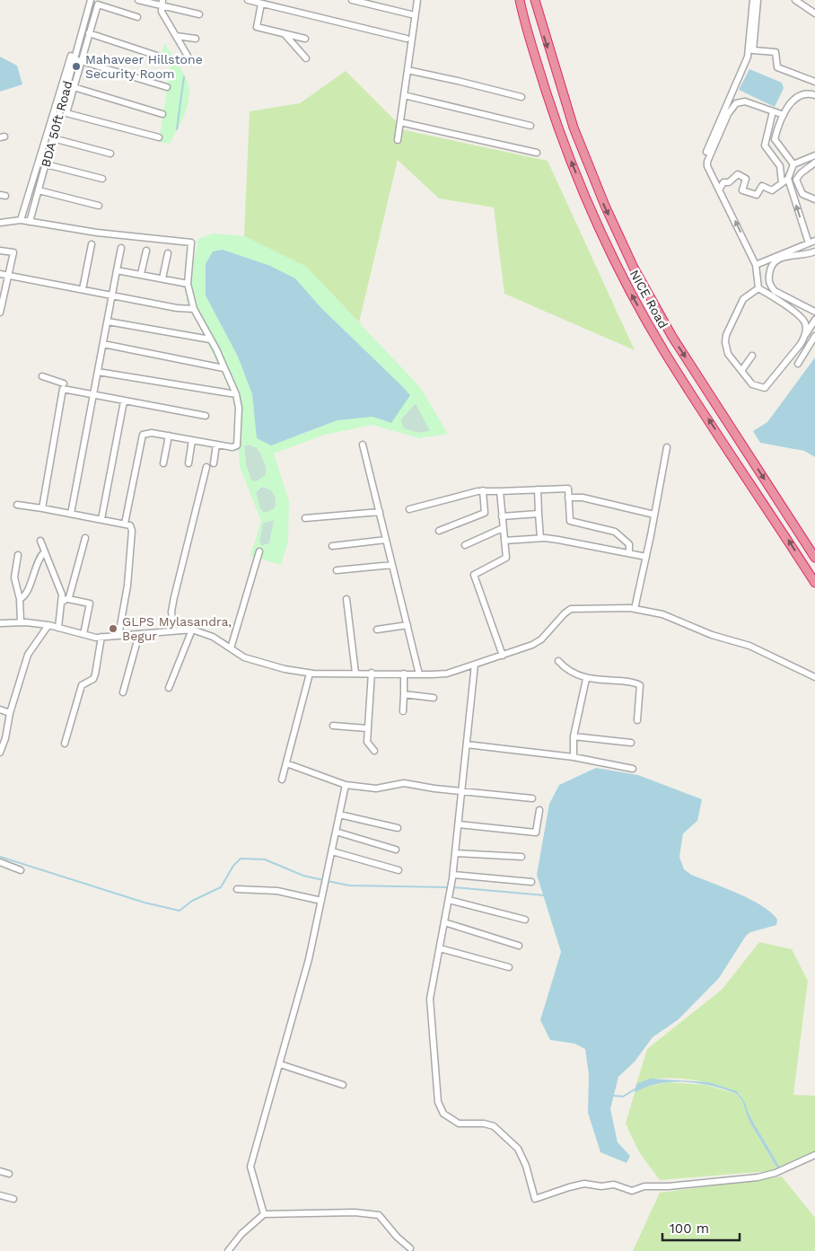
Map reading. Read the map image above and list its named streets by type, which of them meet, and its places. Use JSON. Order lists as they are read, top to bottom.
{
  "streets": {
    "highway": ["NICE Road"],
    "street": ["BDA 50ft Road"]
  },
  "places": ["Mahaveer Hillstone Security Room", "GLPS Mylasandra, Begur"],
  "scale_bar": "100 m"
}
